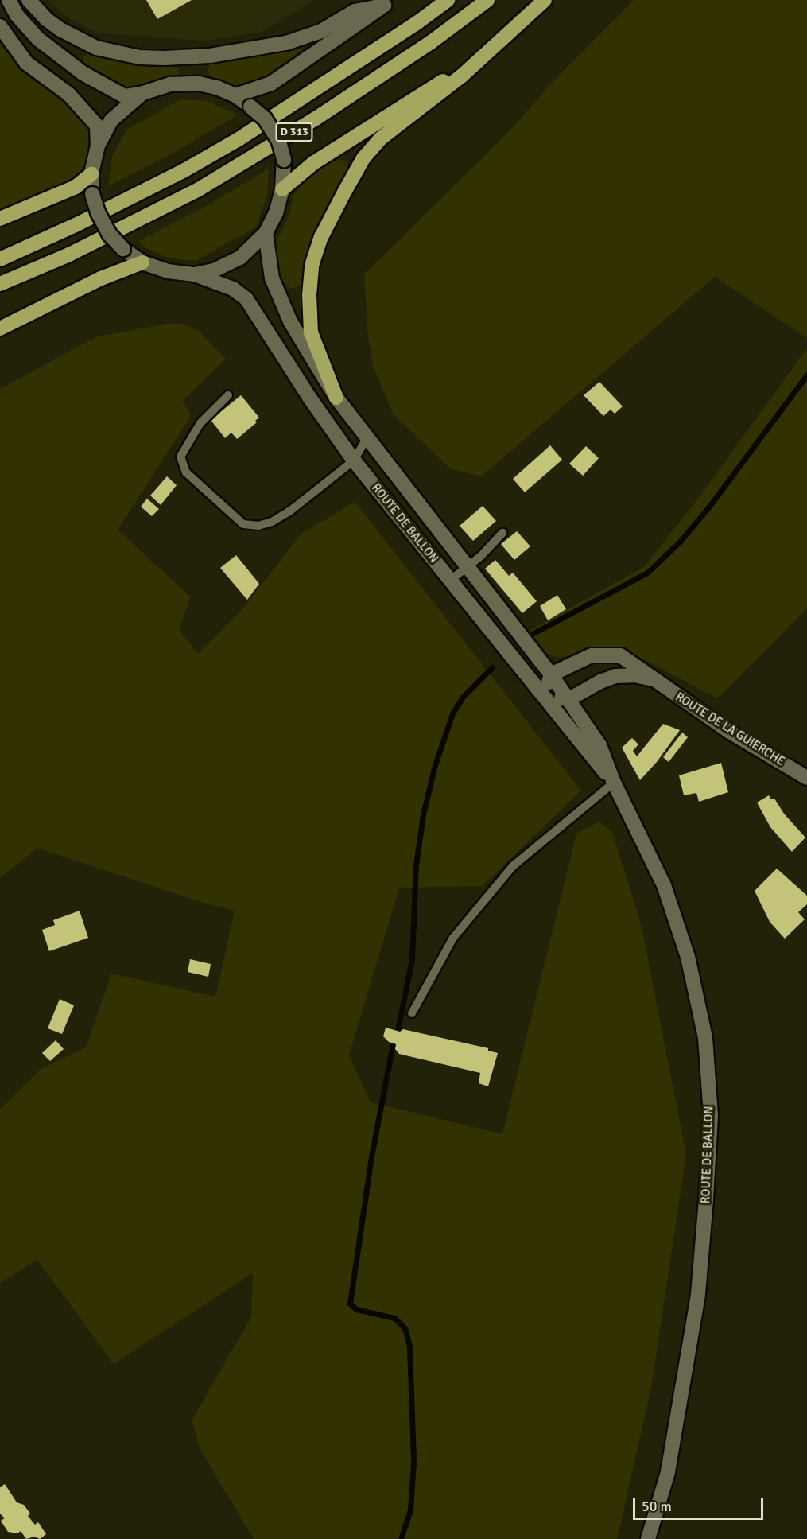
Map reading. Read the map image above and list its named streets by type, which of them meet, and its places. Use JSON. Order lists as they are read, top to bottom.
{
  "streets": {
    "highway": ["D 313"],
    "main road": ["ROUTE DE BALLON", "ROUTE DE LA GUIERCHE"]
  },
  "crossings": [
    ["ROUTE DE BALLON", "ROUTE DE LA GUIERCHE"]
  ],
  "scale_bar": "50 m"
}
